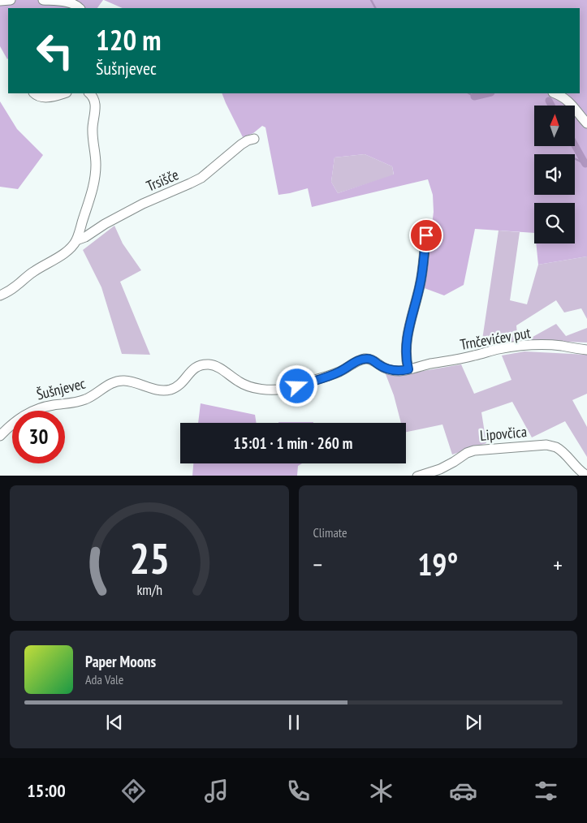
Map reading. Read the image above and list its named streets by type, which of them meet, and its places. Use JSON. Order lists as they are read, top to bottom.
{
  "streets": {
    "street": [
      "Trsišče",
      "Trnčevićev put",
      "Šušnjevec",
      "Lipovčica"
    ]
  },
  "crossings": [
    ["Trnčevićev put", "Šušnjevec"]
  ],
  "north": "top",
  "page": {
    "turn": ["120 m", "Šušnjevec"],
    "limit": "30",
    "trip": "15:01 · 1 min · 260 m",
    "tile": "Climate",
    "heat": ["−", "19°", "+"],
    "song": ["Paper Moons", "Ada Vale"],
    "tabs": "15:00",
    "gauge": ["25", "km/h"]
  }
}
